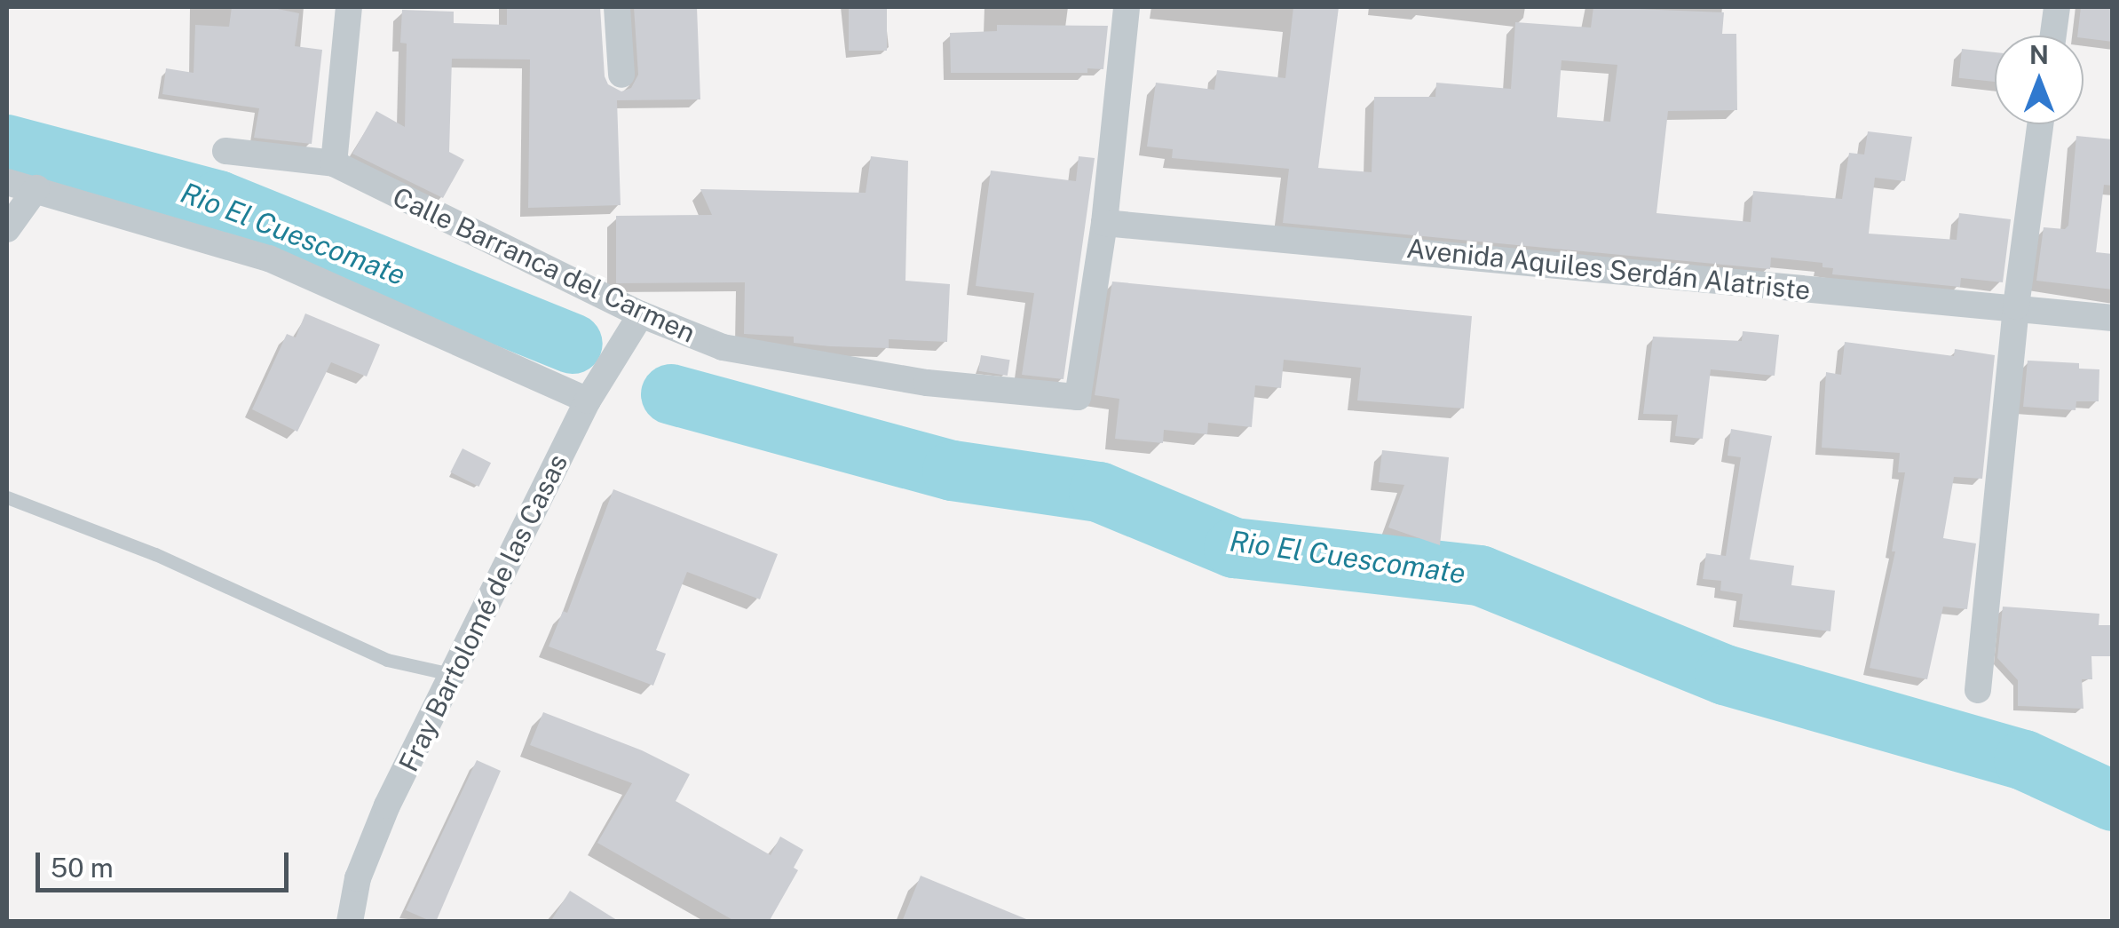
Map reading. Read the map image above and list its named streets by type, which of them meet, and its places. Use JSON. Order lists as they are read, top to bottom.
{
  "streets": {
    "street": ["Calle Barranca del Carmen", "Avenida Aquiles Serdán Alatriste", "Fray Bartolomé de las Casas"]
  },
  "crossings": [
    ["Calle Barranca del Carmen", "Avenida Aquiles Serdán Alatriste"],
    ["Calle Barranca del Carmen", "Fray Bartolomé de las Casas"]
  ],
  "water": ["Rio El Cuescomate"],
  "scale_bar": "50 m",
  "north": "top"
}
